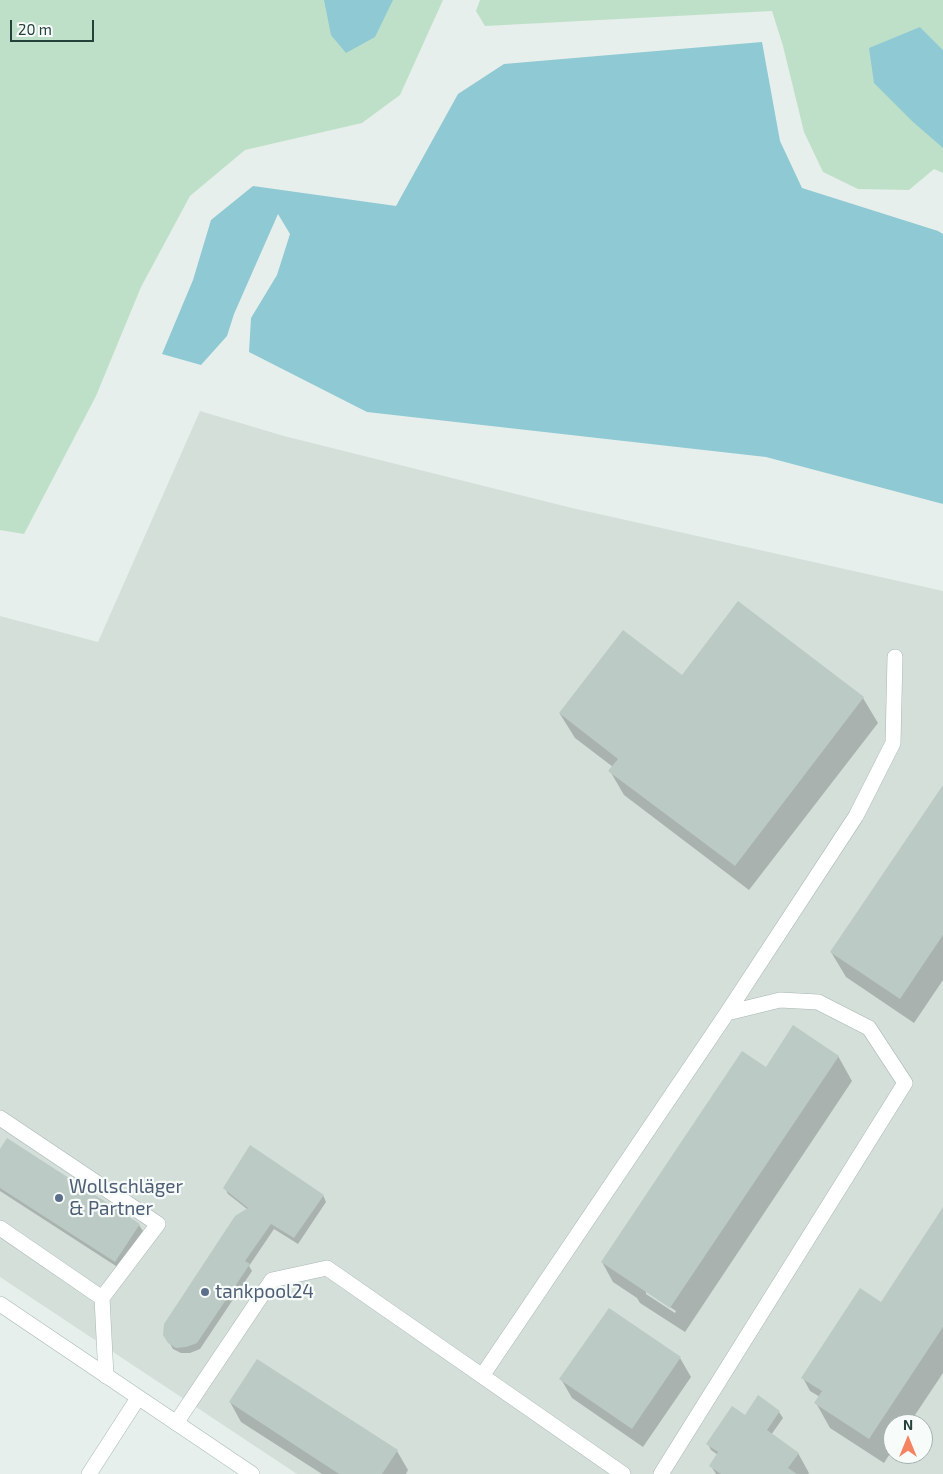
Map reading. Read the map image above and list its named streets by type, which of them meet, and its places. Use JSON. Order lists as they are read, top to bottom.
{
  "places": ["Wollschläger & Partner", "tankpool24"],
  "scale_bar": "20 m",
  "north": "top"
}
